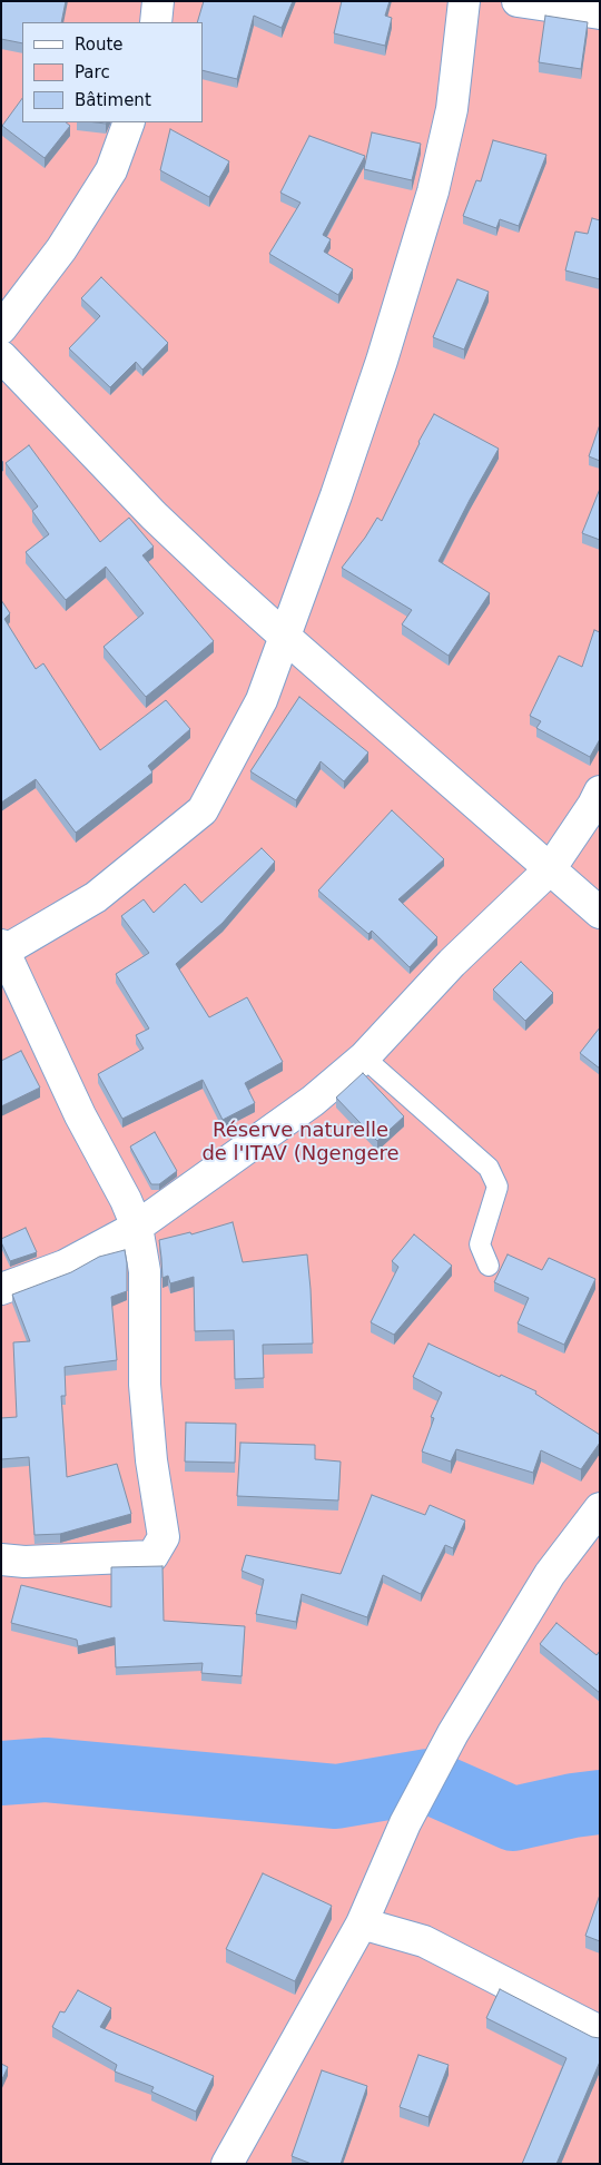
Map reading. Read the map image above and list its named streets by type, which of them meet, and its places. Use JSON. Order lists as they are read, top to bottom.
{
  "parks": ["Réserve naturelle de l'ITAV (Ngengere"],
  "legend": ["Route", "Parc", "Bâtiment"]
}
